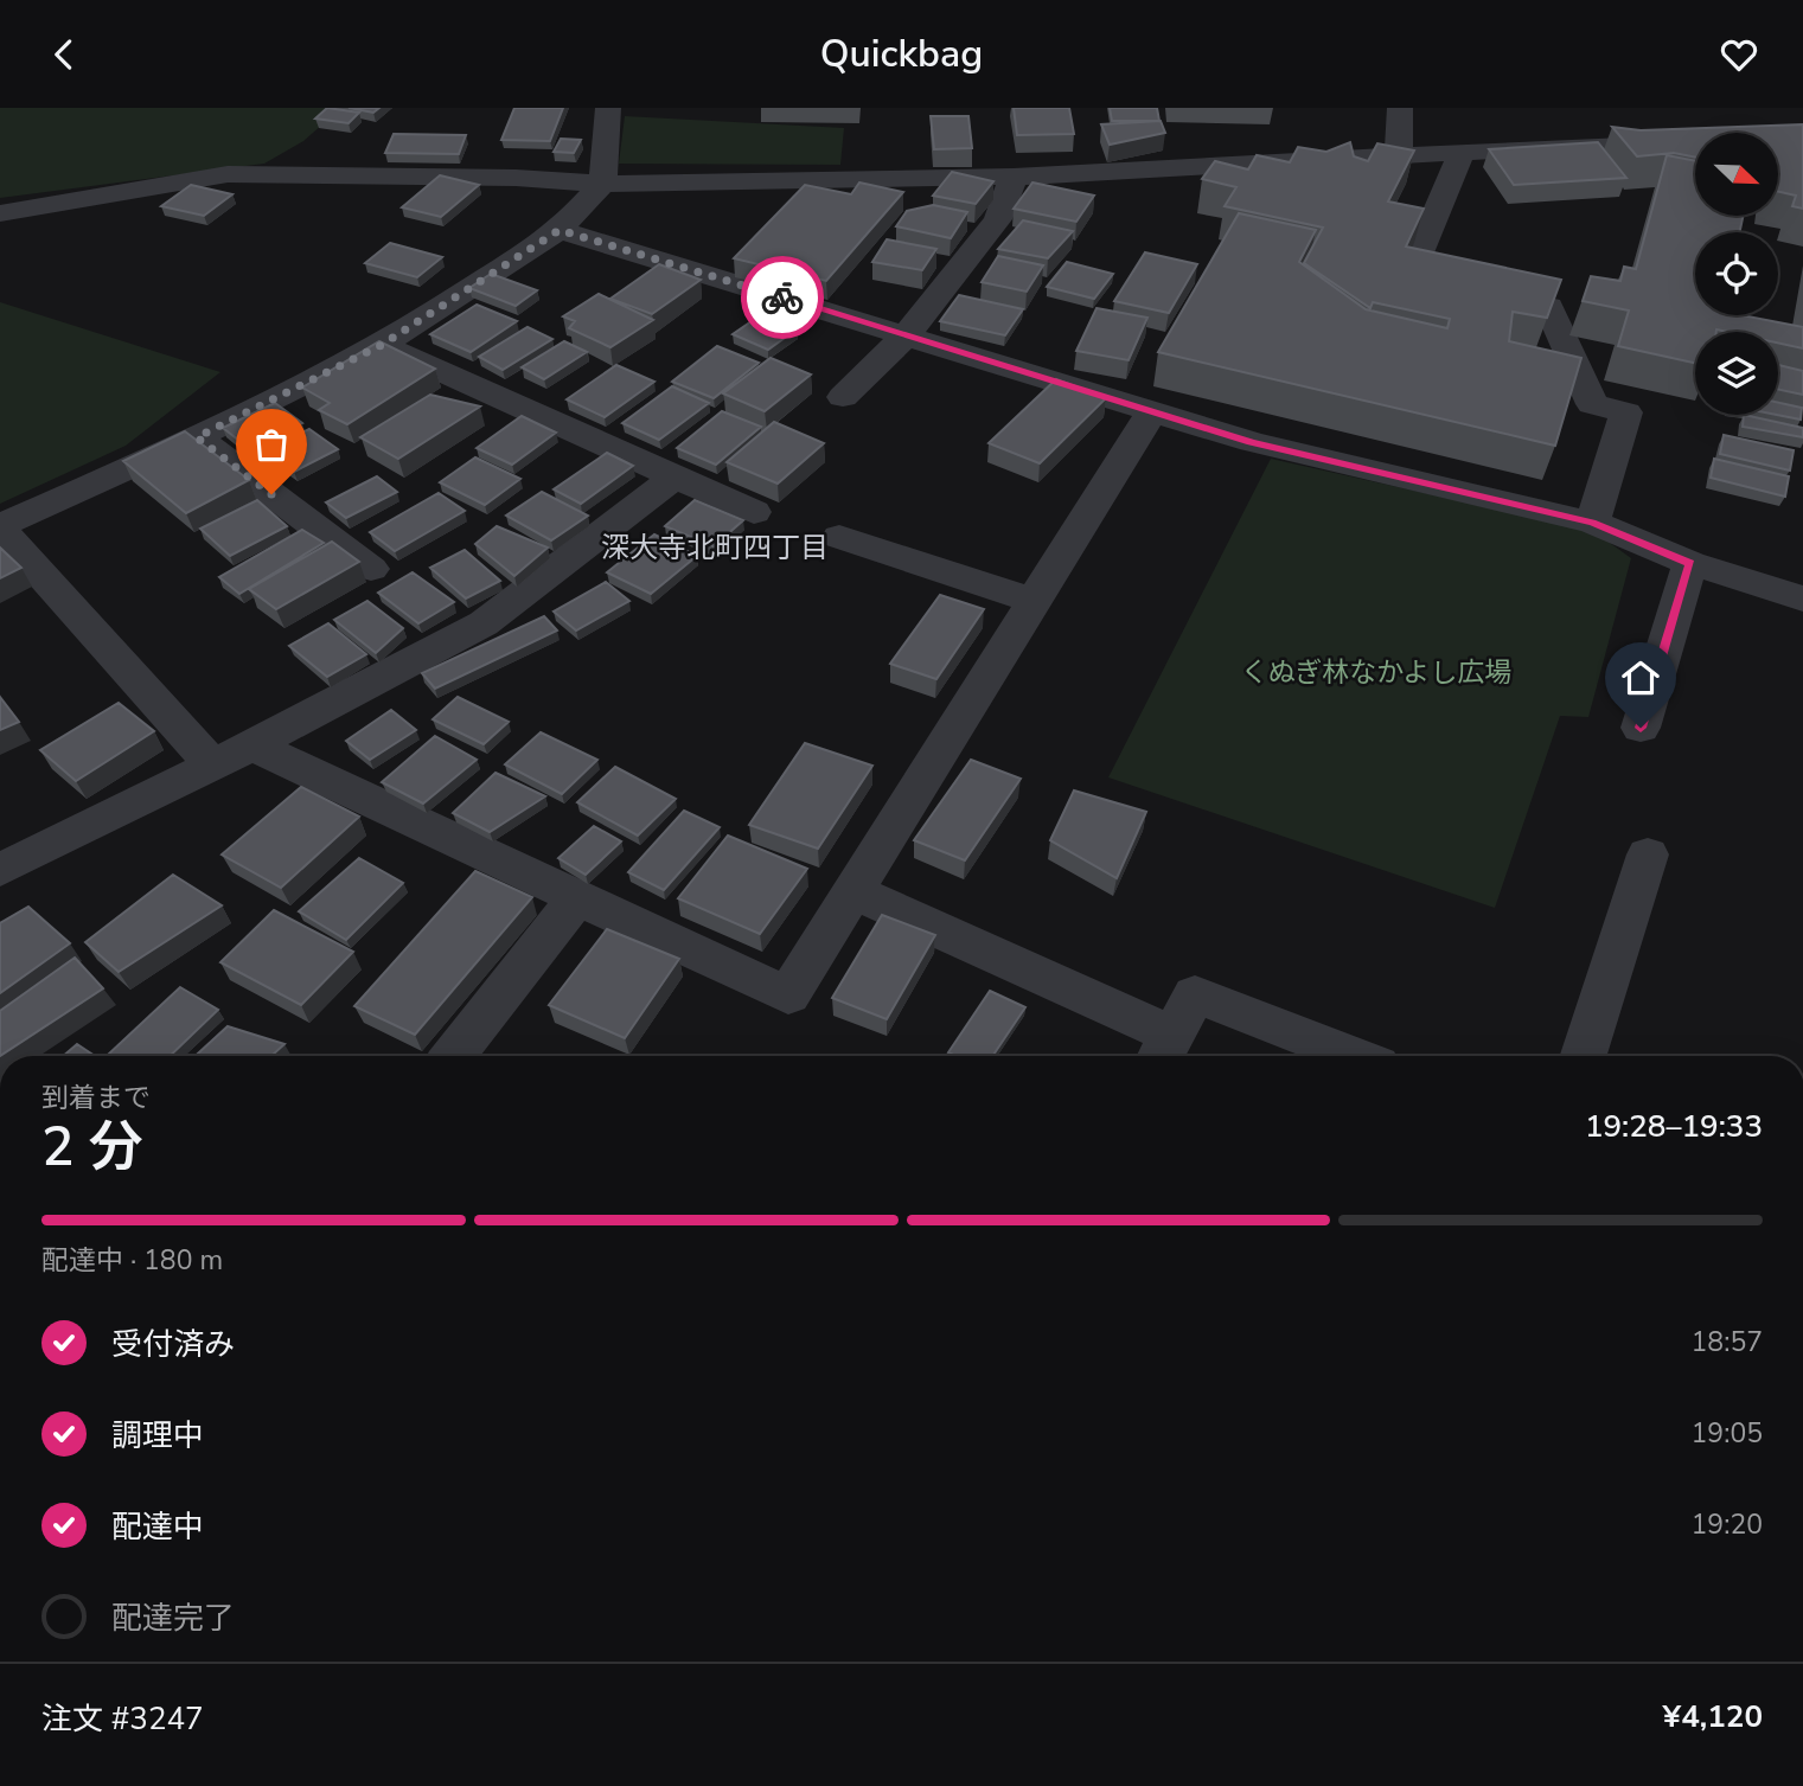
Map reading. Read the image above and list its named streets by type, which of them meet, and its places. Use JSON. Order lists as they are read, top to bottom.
{
  "districts": ["深大寺北町四丁目"],
  "parks": ["くぬぎ林なかよし広場"],
  "north": "bottom right",
  "page": {
    "header": "Quickbag",
    "heading": ["2 分", "到着まで", "19:28–19:33"],
    "panel": ["注文 #3247", "¥4,120"],
    "bar": "配達中 · 180 m",
    "list": [
      ["受付済み", "18:57"],
      ["調理中", "19:05"],
      ["配達中", "19:20"],
      "配達完了"
    ]
  }
}
